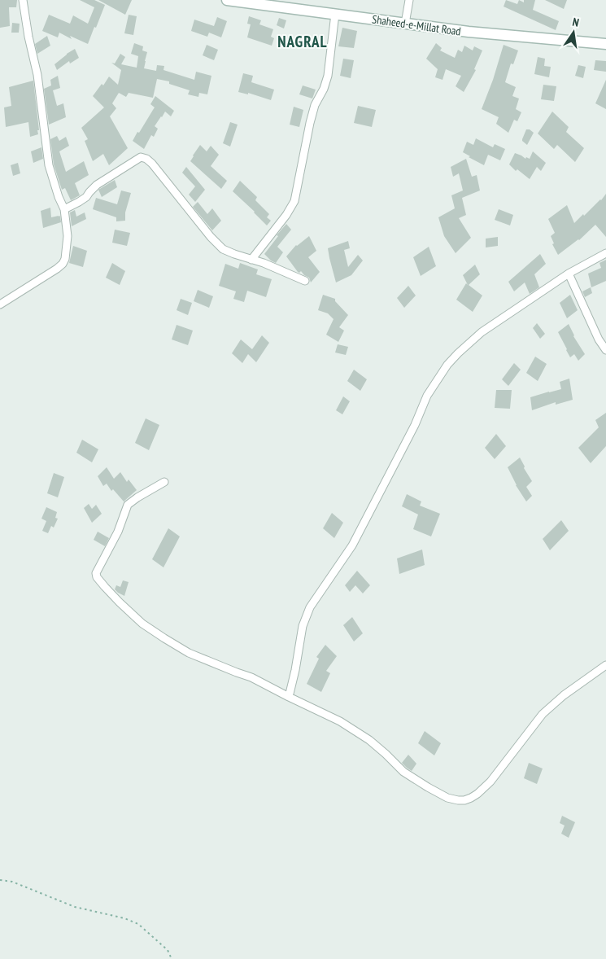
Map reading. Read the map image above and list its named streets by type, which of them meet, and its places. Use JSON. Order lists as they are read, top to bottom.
{
  "streets": {
    "main road": ["Shaheed-e-Millat Road"]
  },
  "districts": ["NAGRAL"],
  "north": "top"
}
